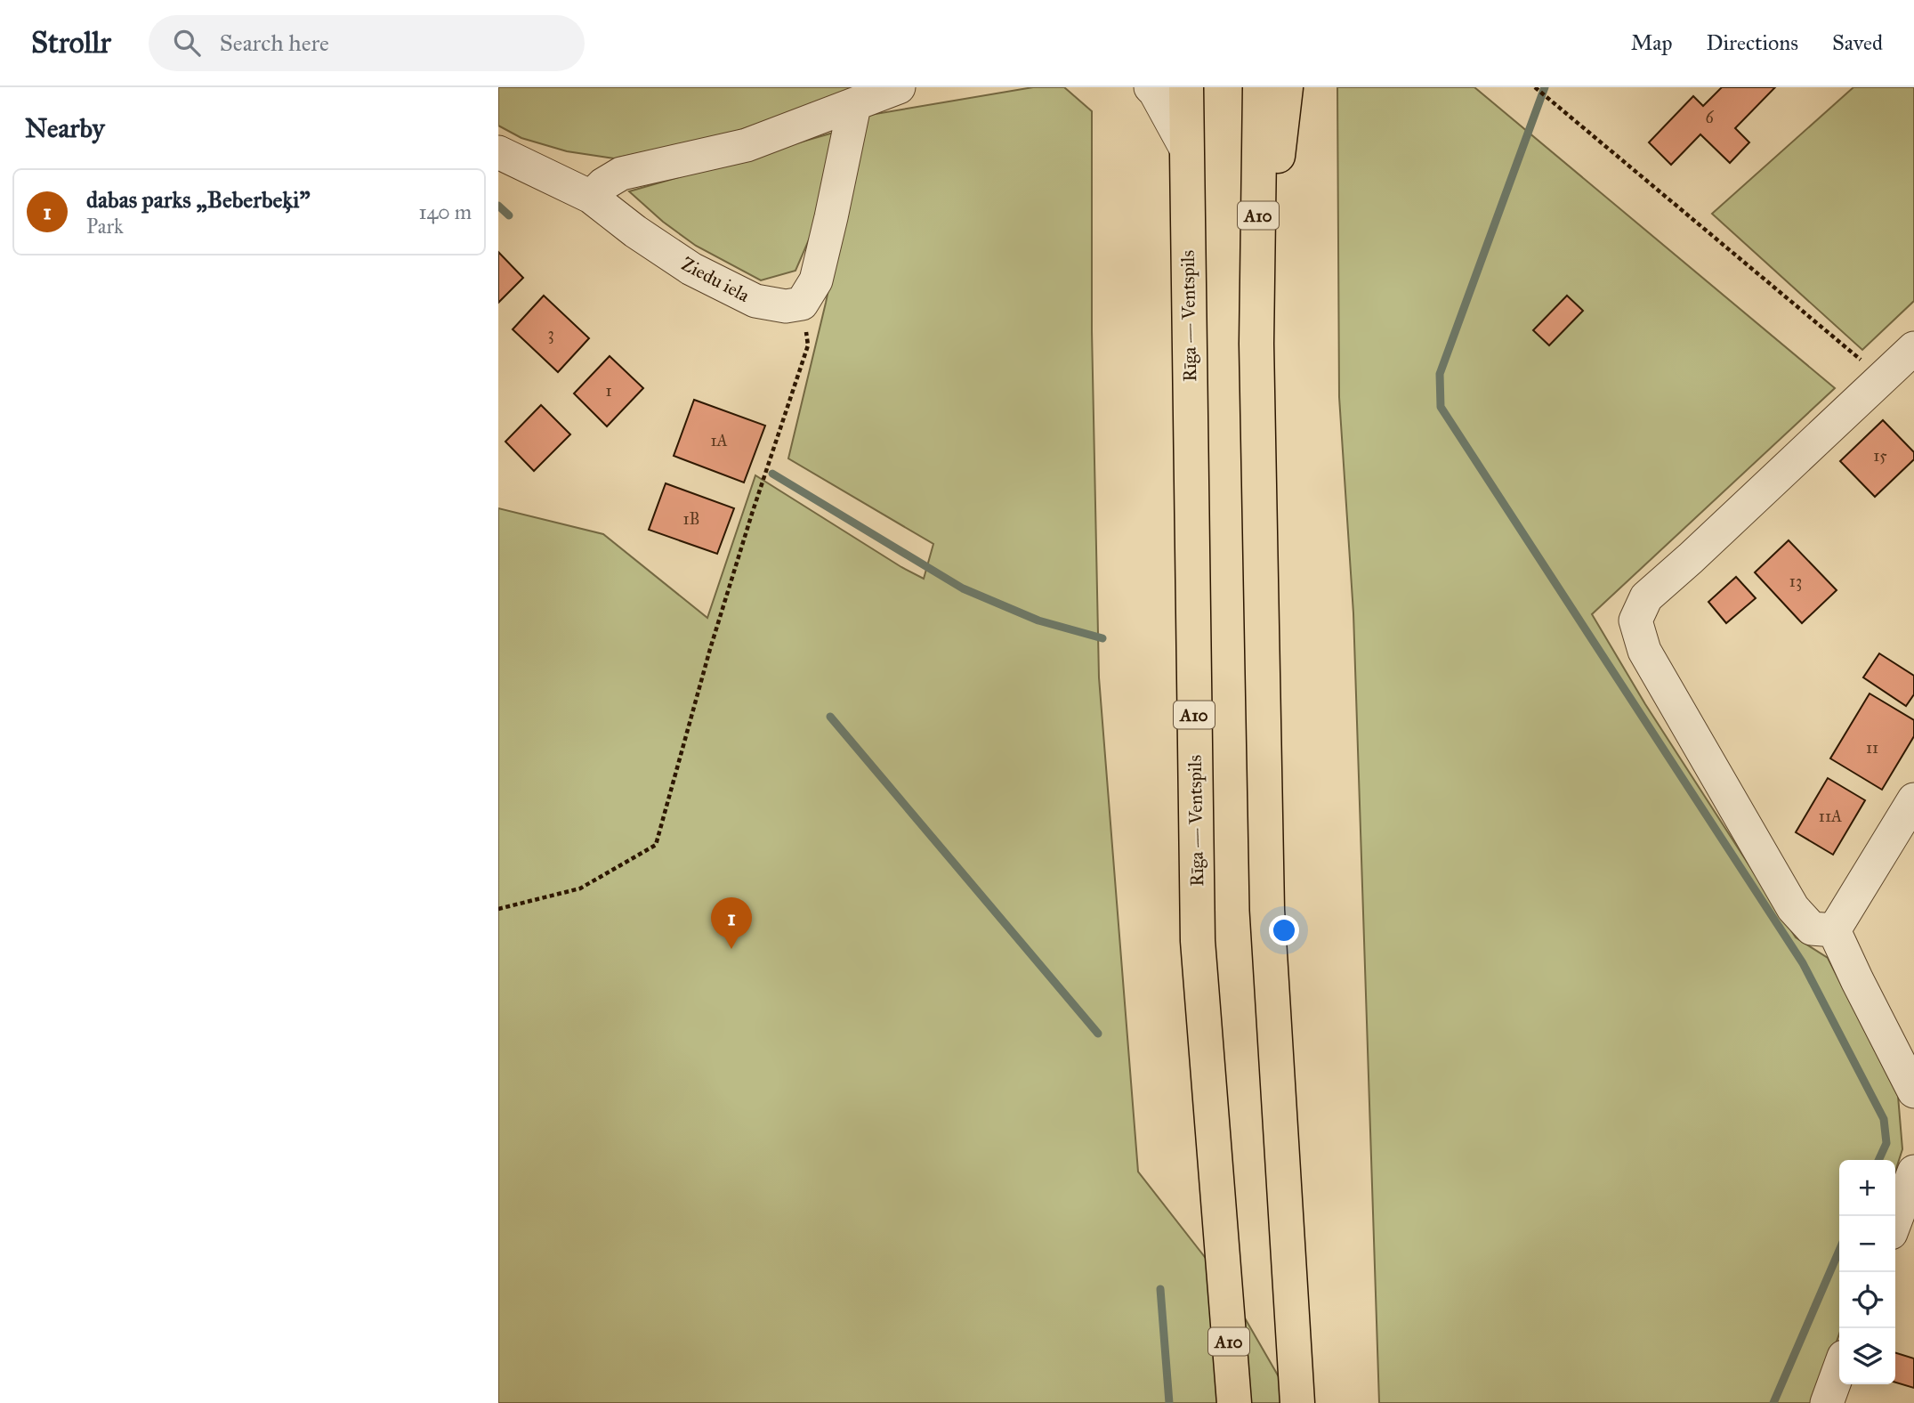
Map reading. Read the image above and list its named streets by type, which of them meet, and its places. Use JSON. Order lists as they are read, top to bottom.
{
  "streets": {
    "highway": ["A10", "Rīga — Ventspils"],
    "street": ["Ziedu iela"]
  },
  "house_numbers": [
    "6",
    "3",
    "1",
    "1A",
    "15",
    "1B",
    "13",
    "11",
    "11A"
  ],
  "page": {
    "header": "Strollr",
    "search": "Search here",
    "nav": ["Map", "Directions", "Saved"],
    "heading": "Nearby",
    "list": [
      {
        "mark": "1",
        "name": "dabas parks „Beberbeķi”",
        "note": "Park",
        "value": "140 m"
      }
    ],
    "pins": "1",
    "map_buttons": ["+", "−"]
  }
}
